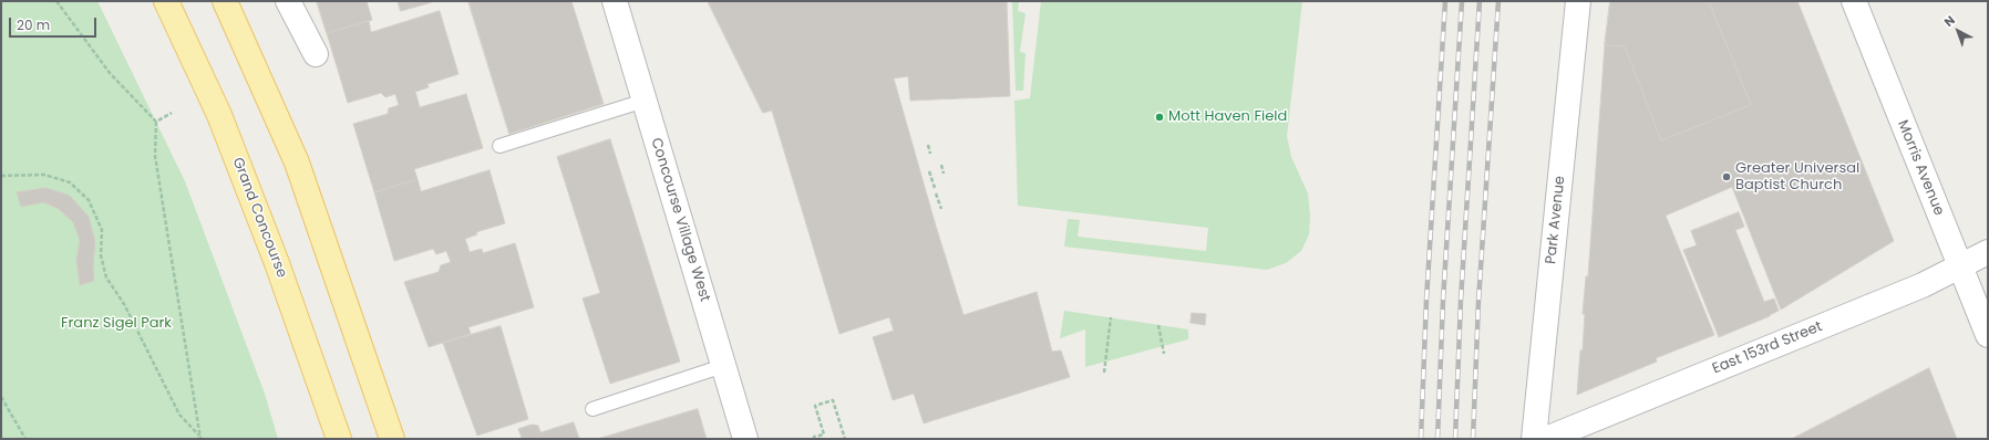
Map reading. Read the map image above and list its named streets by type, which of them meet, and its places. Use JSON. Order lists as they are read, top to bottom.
{
  "streets": {
    "main road": ["Grand Concourse"],
    "street": [
      "Morris Avenue",
      "Concourse Village West",
      "Park Avenue",
      "East 153rd Street"
    ]
  },
  "crossings": [
    ["Morris Avenue", "East 153rd Street"]
  ],
  "parks": ["Franz Sigel Park"],
  "places": ["Mott Haven Field", "Greater Universal Baptist Church"],
  "scale_bar": "20 m",
  "north": "top left"
}
